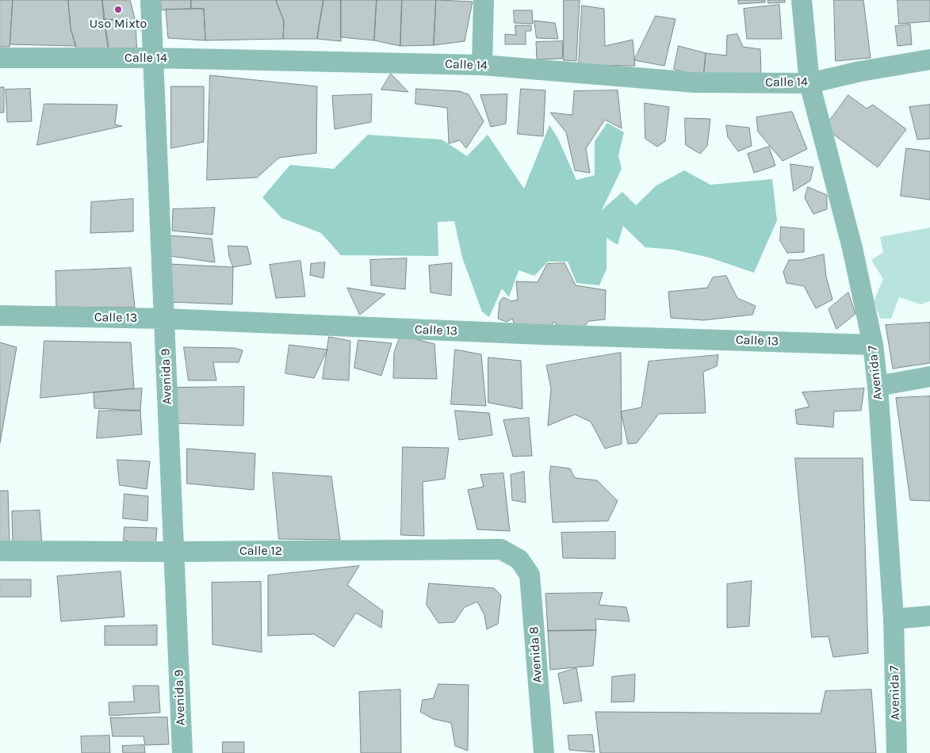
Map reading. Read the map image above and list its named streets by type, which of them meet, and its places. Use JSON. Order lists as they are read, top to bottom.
{
  "streets": {
    "street": [
      "Calle 14",
      "Calle 13",
      "Avenida 7",
      "Avenida 9",
      "Calle 12",
      "Avenida 8"
    ]
  },
  "crossings": [
    ["Calle 14", "Avenida 7"],
    ["Calle 14", "Avenida 9"],
    ["Calle 13", "Avenida 7"],
    ["Calle 13", "Avenida 9"],
    ["Avenida 9", "Calle 12"],
    ["Calle 12", "Avenida 8"]
  ],
  "places": ["Uso Mixto"]
}
